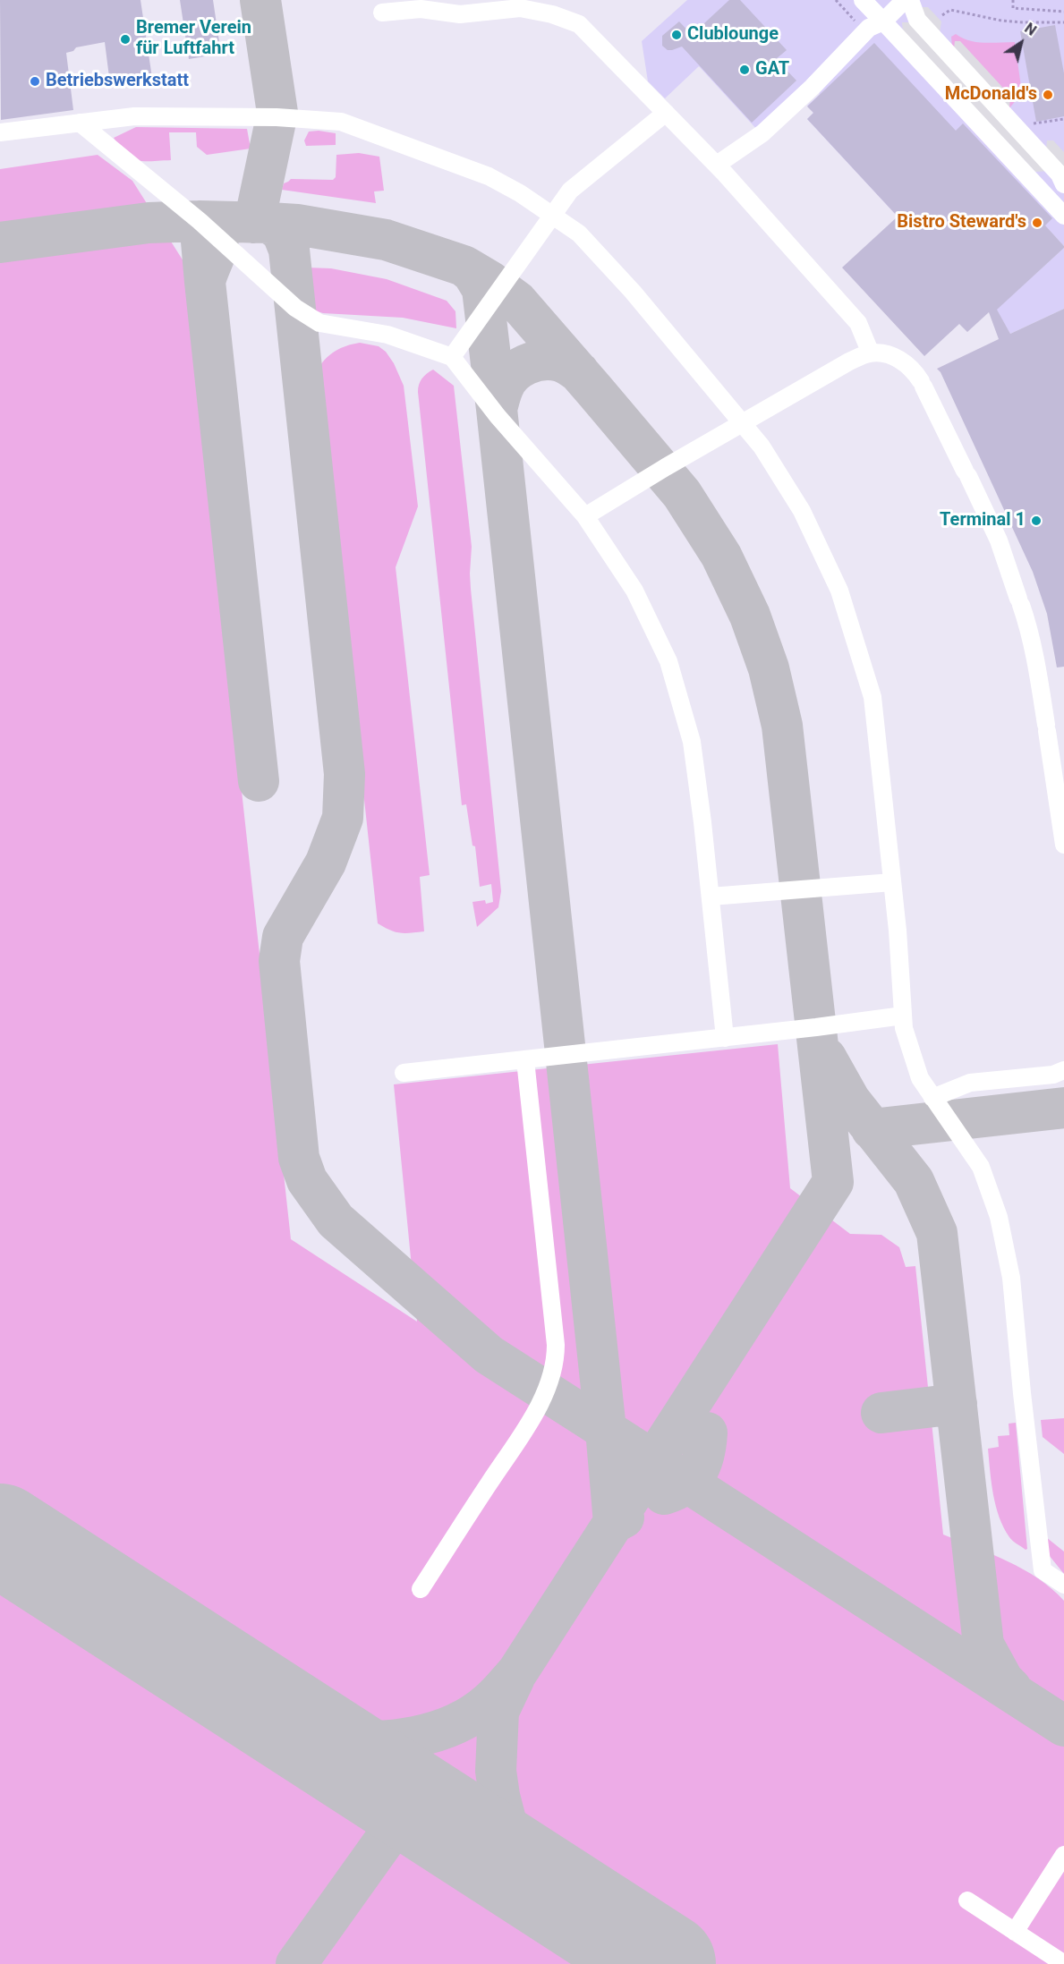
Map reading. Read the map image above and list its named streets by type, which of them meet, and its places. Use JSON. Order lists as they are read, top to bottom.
{
  "places": [
    "Clublounge",
    "Bremer Verein für Luftfahrt",
    "GAT",
    "Betriebswerkstatt",
    "McDonald's",
    "Bistro Steward's",
    "Terminal 1"
  ],
  "north": "top right"
}
